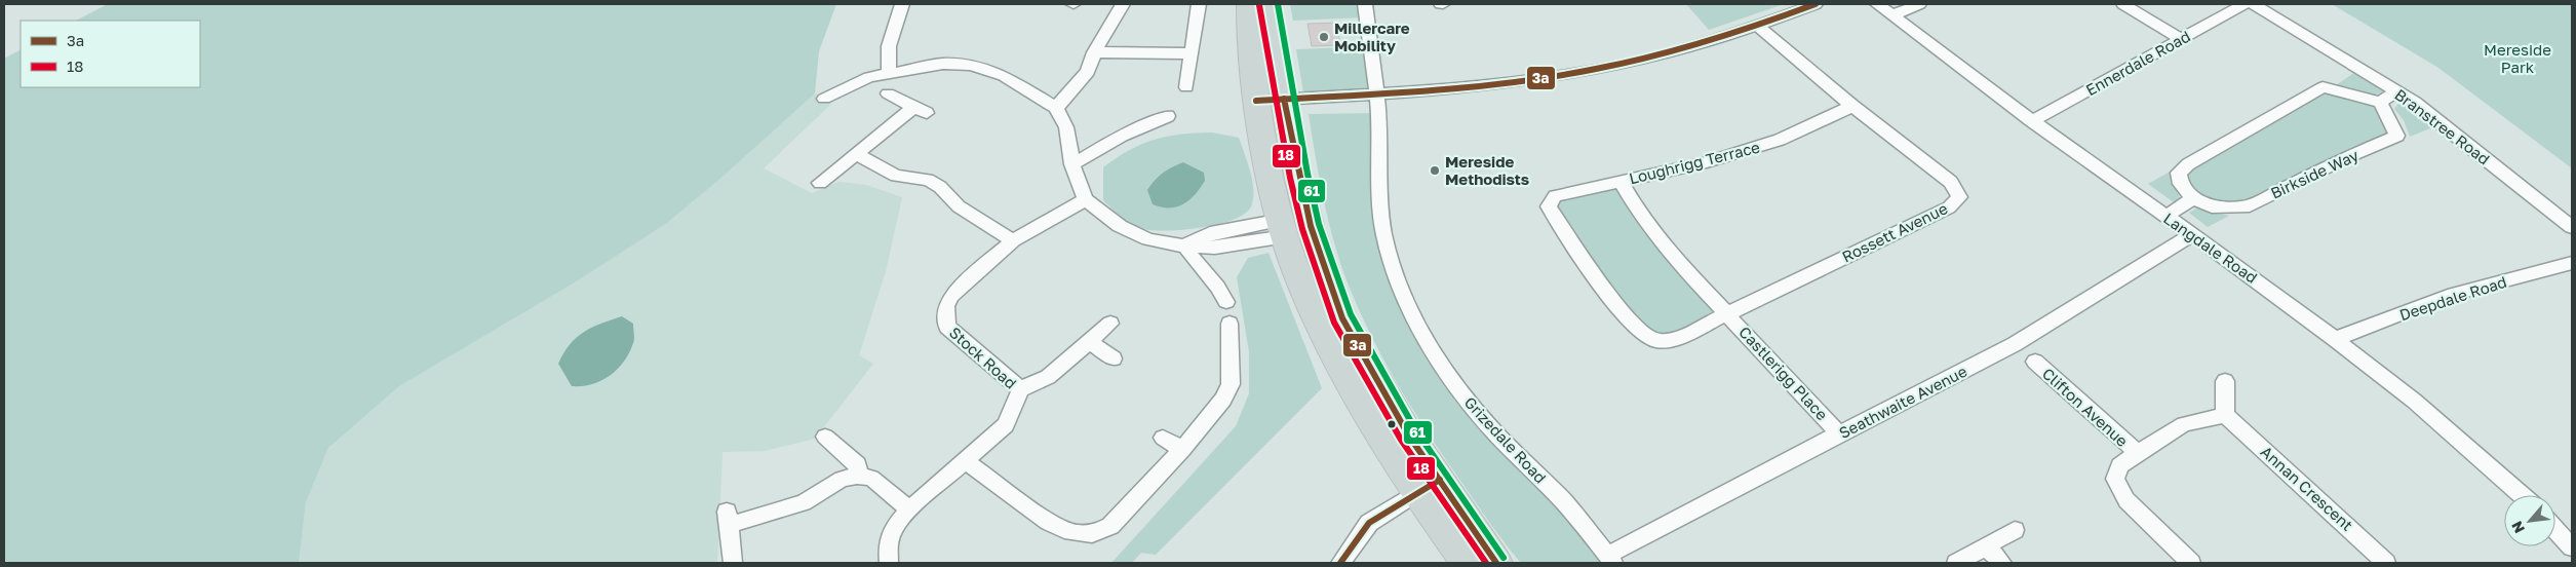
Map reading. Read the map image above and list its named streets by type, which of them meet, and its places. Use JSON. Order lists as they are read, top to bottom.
{
  "streets": {
    "street": [
      "Ennerdale Road",
      "Branstree Road",
      "Loughrigg Terrace",
      "Birkside Way",
      "Rossett Avenue",
      "Langdale Road",
      "Deepdale Road",
      "Stock Road",
      "Castlerigg Place",
      "Seathwaite Avenue",
      "Clifton Avenue",
      "Grizedale Road",
      "Annan Crescent"
    ]
  },
  "crossings": [
    ["Ennerdale Road", "Langdale Road"],
    ["Loughrigg Terrace", "Rossett Avenue"],
    ["Loughrigg Terrace", "Castlerigg Place"],
    ["Rossett Avenue", "Castlerigg Place"],
    ["Langdale Road", "Deepdale Road"],
    ["Langdale Road", "Seathwaite Avenue"],
    ["Castlerigg Place", "Seathwaite Avenue"],
    ["Seathwaite Avenue", "Grizedale Road"]
  ],
  "parks": ["Mereside Park"],
  "places": ["Millercare Mobility", "Mereside Methodists"],
  "lines": ["transit line 3a", "transit line 61", "transit line 18"],
  "legend": ["3a", "18"],
  "north": "bottom left"
}
